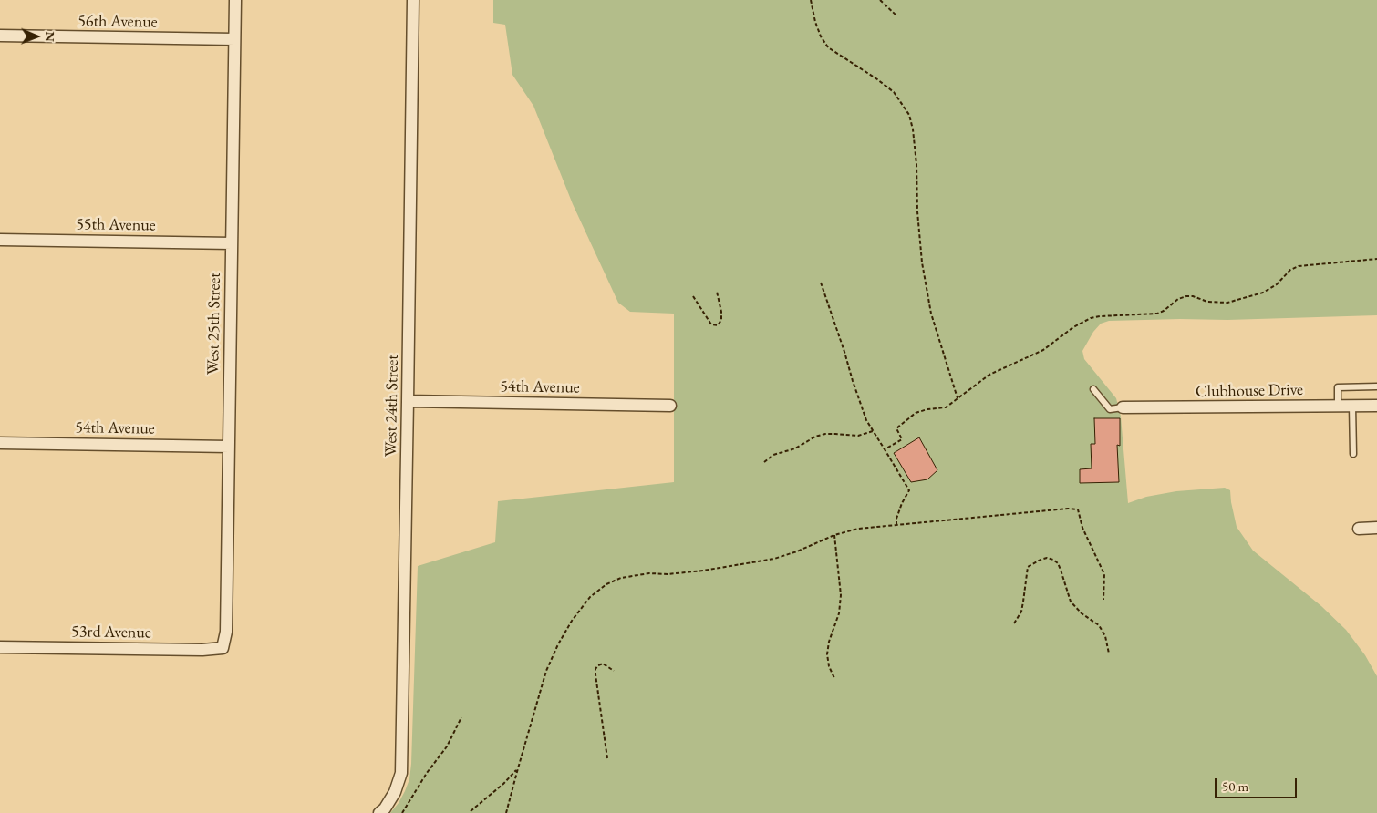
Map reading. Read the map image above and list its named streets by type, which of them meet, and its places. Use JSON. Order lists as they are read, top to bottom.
{
  "streets": {
    "street": [
      "56th Avenue",
      "55th Avenue",
      "West 25th Street",
      "54th Avenue",
      "Clubhouse Drive",
      "West 24th Street",
      "53rd Avenue"
    ]
  },
  "crossings": [
    ["56th Avenue", "West 25th Street"],
    ["55th Avenue", "West 25th Street"],
    ["West 25th Street", "54th Avenue"],
    ["West 25th Street", "53rd Avenue"],
    ["54th Avenue", "West 24th Street"]
  ],
  "scale_bar": "50 m",
  "north": "right"
}
